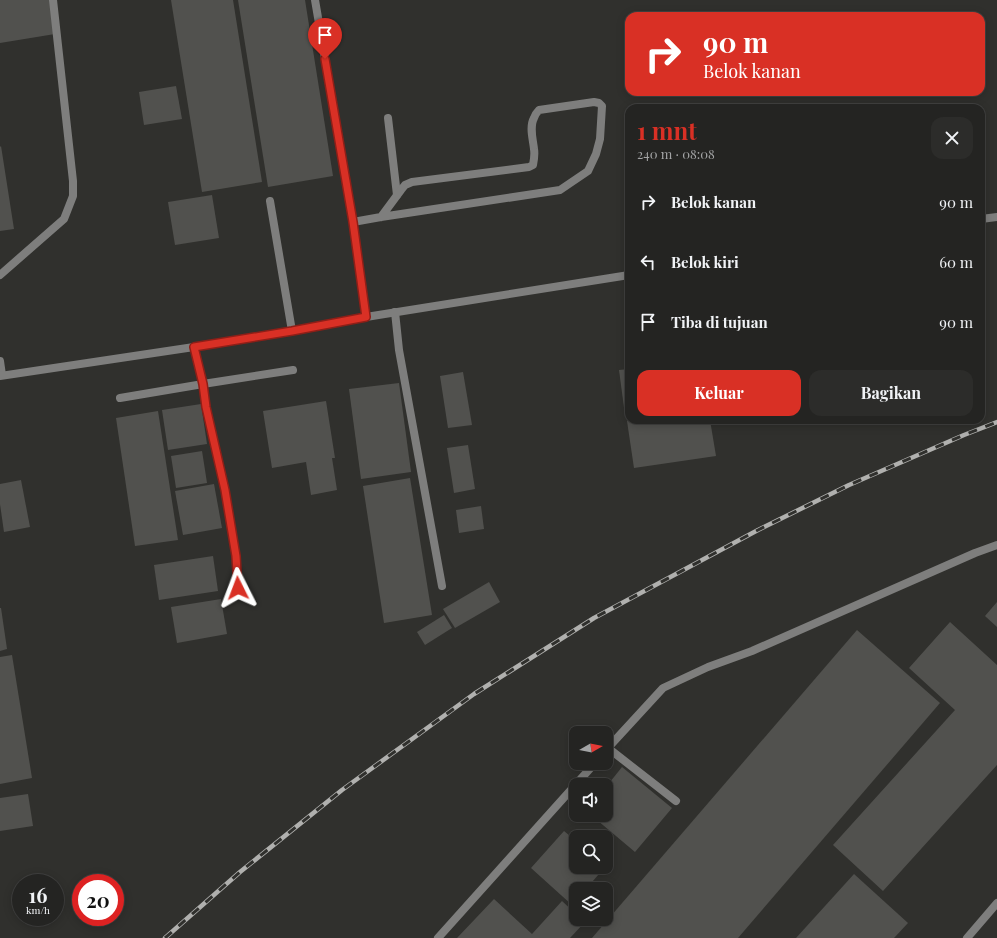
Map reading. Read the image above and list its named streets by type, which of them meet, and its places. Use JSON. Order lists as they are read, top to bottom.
{
  "north": "right",
  "page": {
    "turn": ["90 m", "Belok kanan"],
    "heading": ["1 mnt", "240 m · 08:08"],
    "list": [
      {
        "name": "Belok kanan",
        "value": "90 m"
      },
      {
        "name": "Belok kiri",
        "value": "60 m"
      },
      {
        "name": "Tiba di tujuan",
        "value": "90 m"
      }
    ],
    "buttons": ["Keluar", "Bagikan"],
    "speed": "16 km/h",
    "limit": "20"
  }
}
